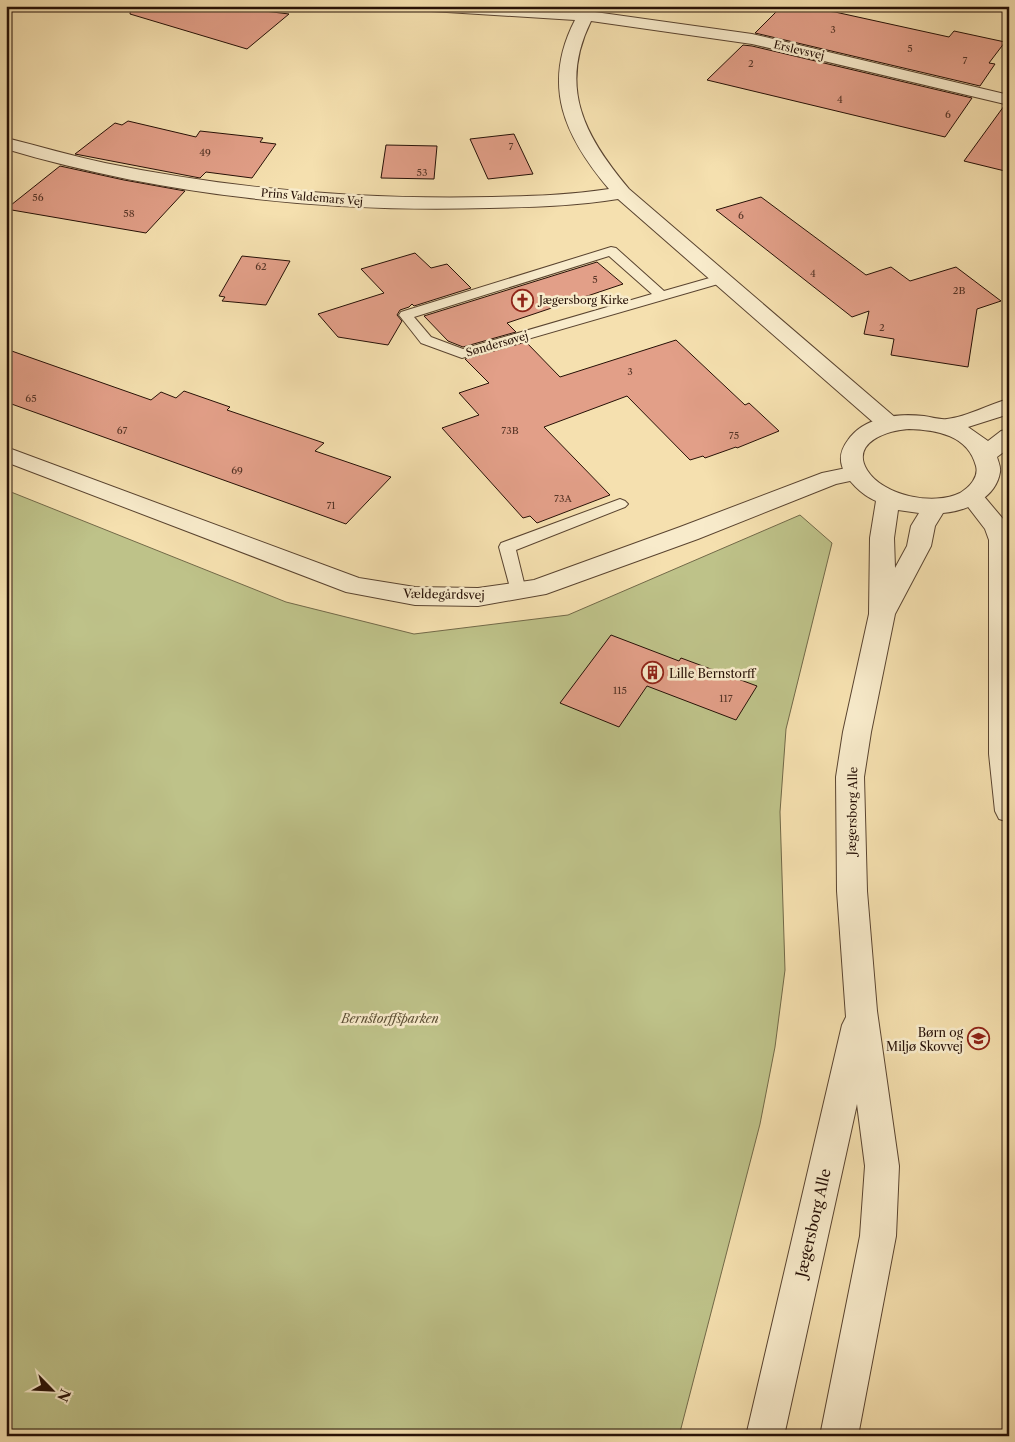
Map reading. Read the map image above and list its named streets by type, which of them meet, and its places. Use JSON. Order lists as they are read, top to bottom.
{
  "streets": {
    "street": [
      "Erslevsvej",
      "Prins Valdemars Vej",
      "Vældegårdsvej",
      "Jægersborg Alle"
    ],
    "lane": ["Søndersøvej"]
  },
  "crossings": [
    ["Vældegårdsvej", "Jægersborg Alle"]
  ],
  "parks": ["Bernstorffsparken"],
  "places": {
    "church": ["Jægersborg Kirke"],
    "building": ["Lille Bernstorff"],
    "school or university": ["Børn og Miljø Skovvej"]
  },
  "house_numbers": [
    "3",
    "5",
    "7",
    "2",
    "4",
    "6",
    "7",
    "49",
    "53",
    "56",
    "58",
    "6",
    "62",
    "4",
    "5",
    "2B",
    "2",
    "3",
    "65",
    "67",
    "73B",
    "75",
    "69",
    "73A",
    "71",
    "115",
    "117"
  ],
  "north": "bottom right"
}
